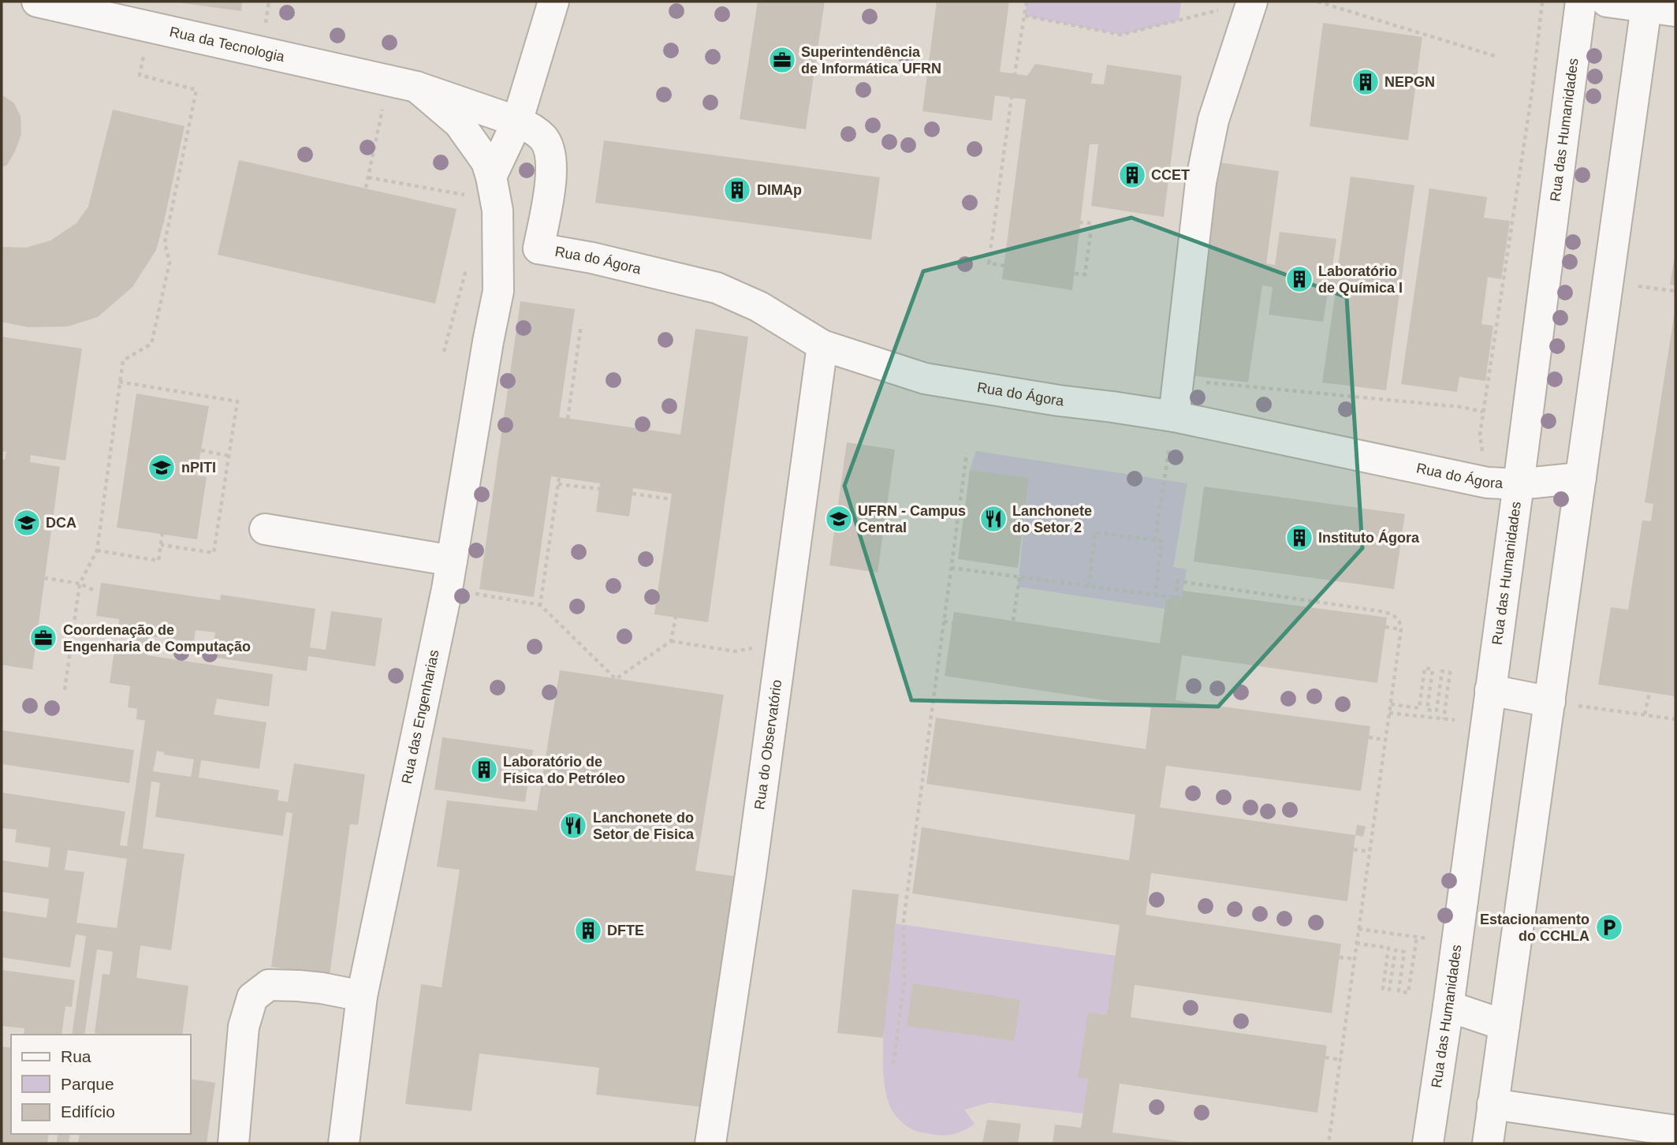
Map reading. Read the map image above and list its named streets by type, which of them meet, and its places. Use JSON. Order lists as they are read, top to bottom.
{
  "streets": {
    "lane": [
      "Rua da Tecnologia",
      "Rua das Humanidades",
      "Rua do Ágora",
      "Rua das Engenharias",
      "Rua do Observatório"
    ]
  },
  "crossings": [
    ["Rua da Tecnologia", "Rua do Ágora"],
    ["Rua da Tecnologia", "Rua das Engenharias"],
    ["Rua das Humanidades", "Rua do Ágora"],
    ["Rua do Ágora", "Rua do Observatório"]
  ],
  "places": {
    "office": ["Superintendência de Informática UFRN", "Coordenação de Engenharia de Computação"],
    "building": [
      "NEPGN",
      "CCET",
      "DIMAp",
      "Laboratório de Química I",
      "Instituto Ágora",
      "Laboratório de Física do Petróleo",
      "DFTE"
    ],
    "school or university": ["nPITI", "UFRN - Campus Central", "DCA"],
    "restaurant": ["Lanchonete do Setor 2", "Lanchonete do Setor de Fisica"],
    "parking": ["Estacionamento do CCHLA"]
  },
  "legend": ["Rua", "Parque", "Edifício"]
}
